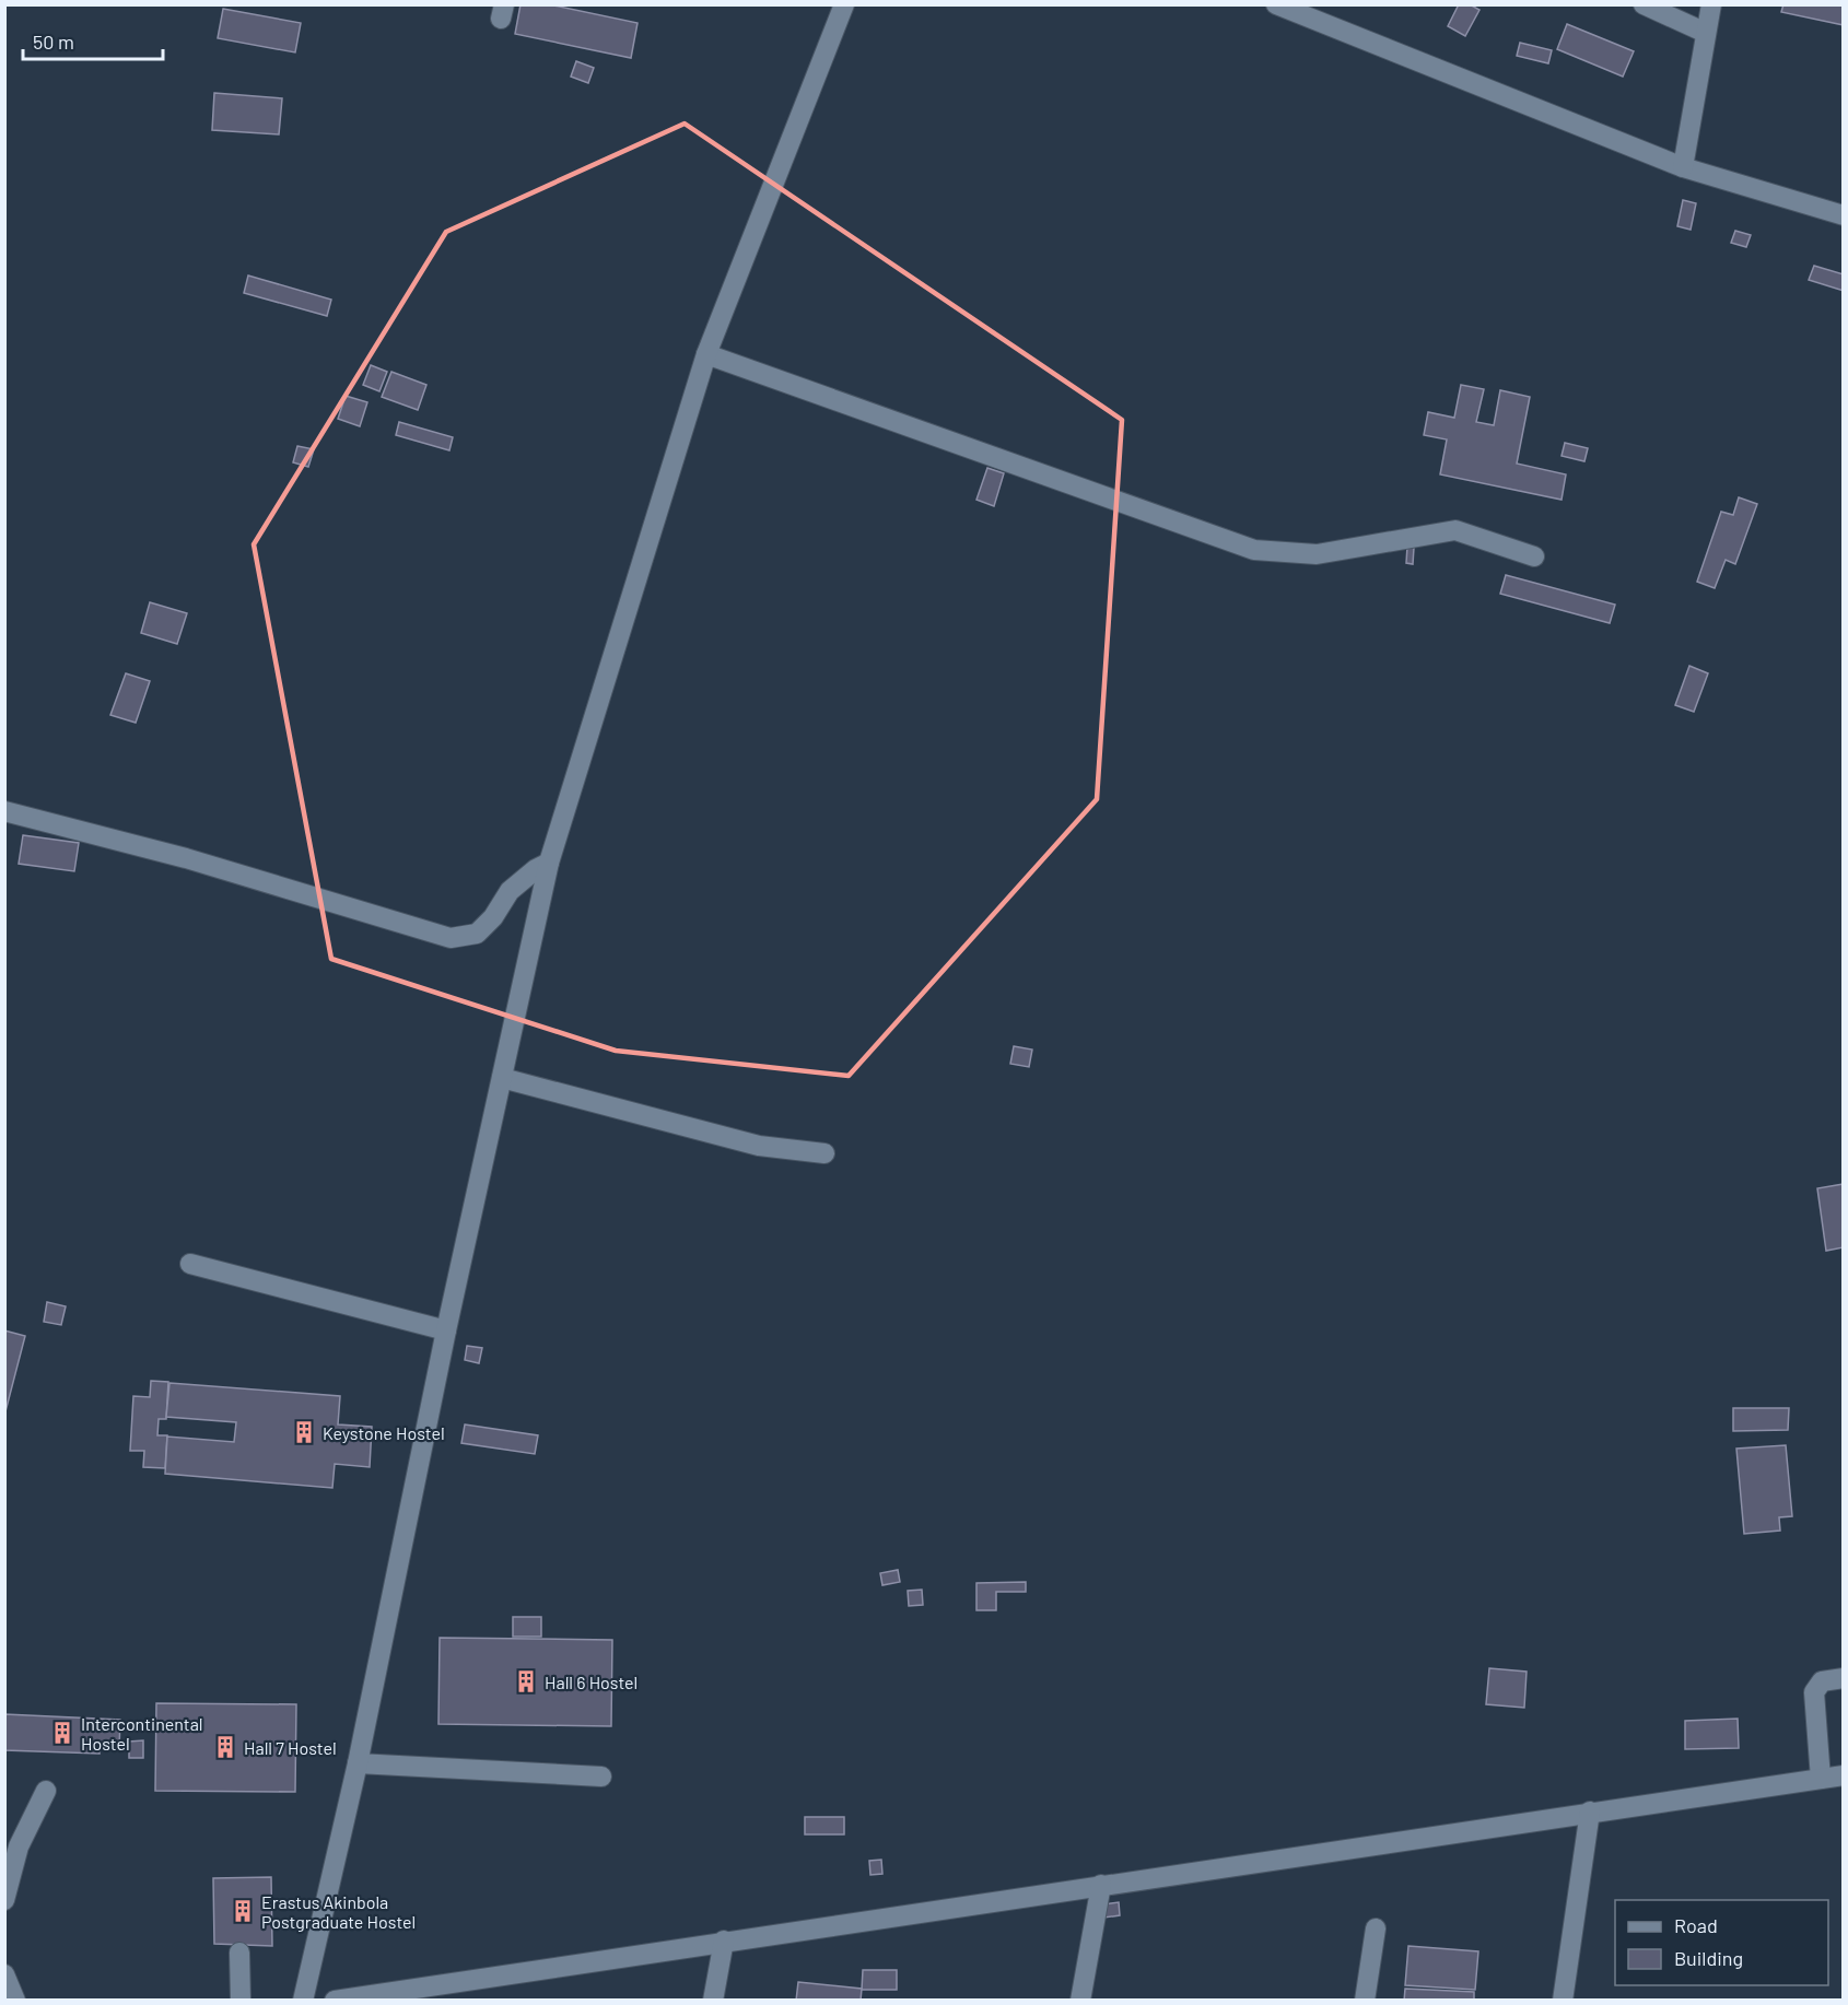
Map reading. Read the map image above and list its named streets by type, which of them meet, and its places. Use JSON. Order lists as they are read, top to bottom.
{
  "places": {
    "building": [
      "Keystone Hostel",
      "Hall 6 Hostel",
      "Intercontinental Hostel",
      "Hall 7 Hostel",
      "Erastus Akinbola Postgraduate Hostel"
    ]
  },
  "legend": ["Road", "Building"],
  "scale_bar": "50 m"
}
